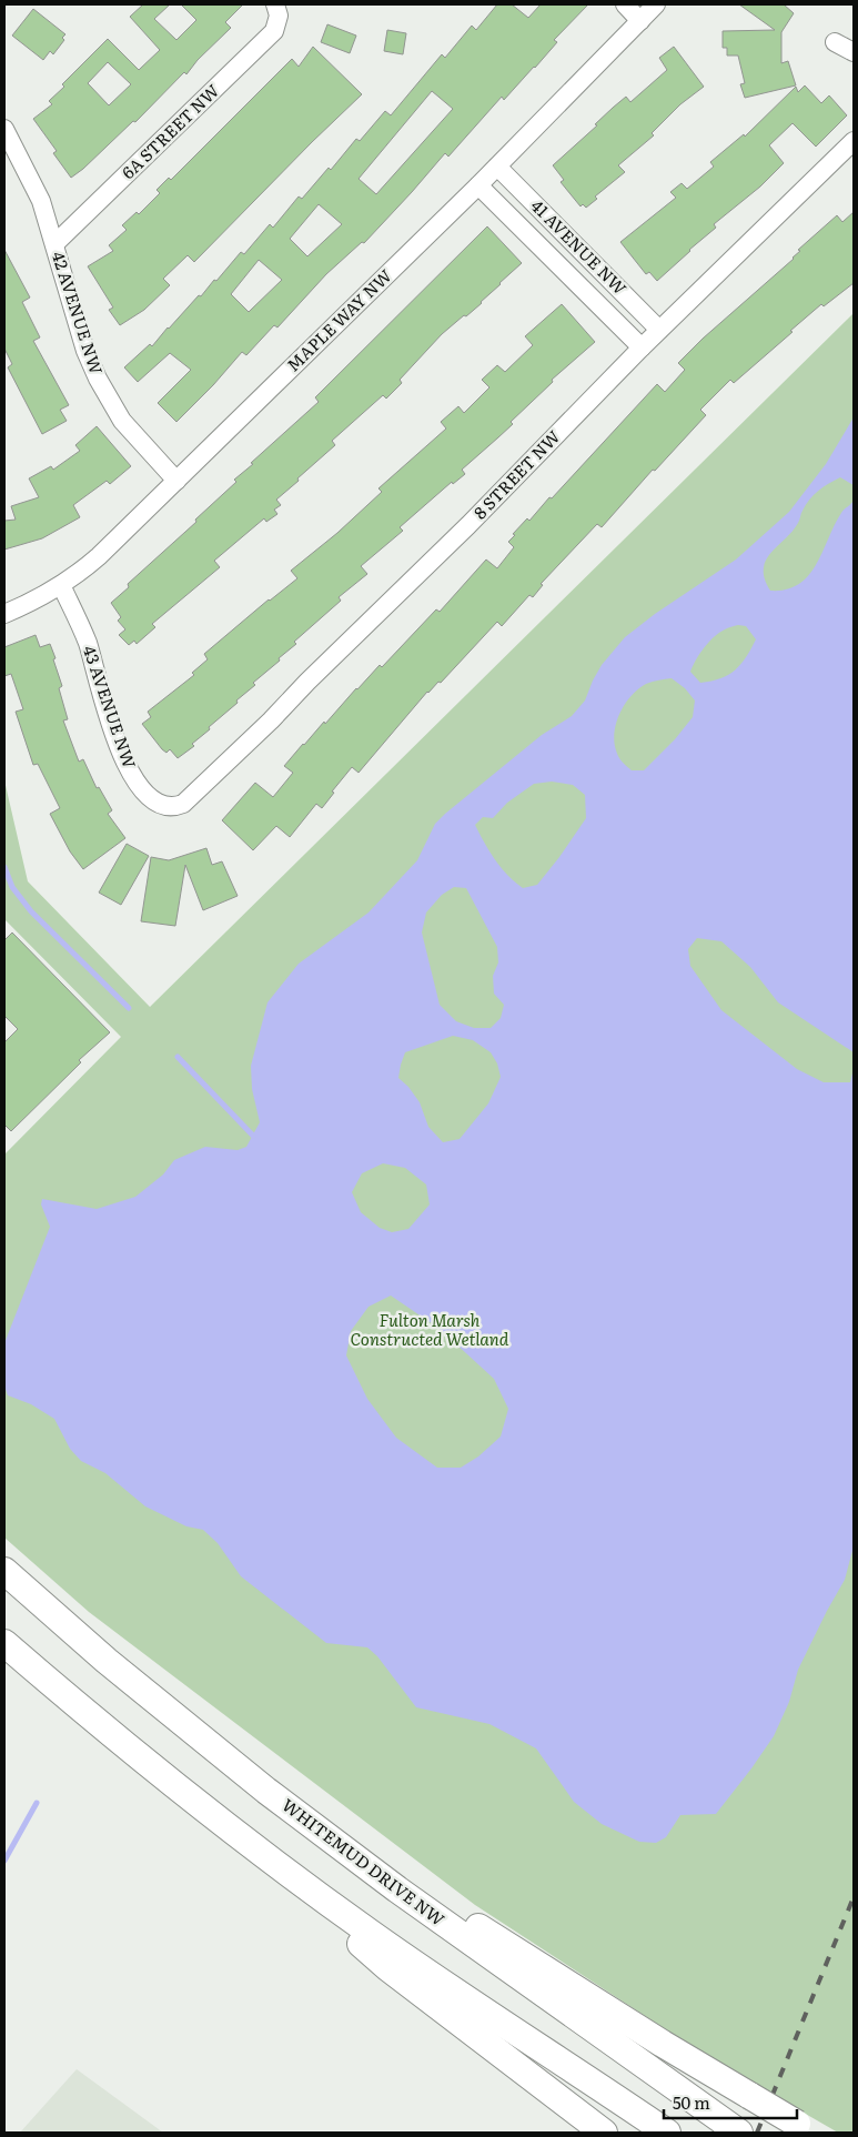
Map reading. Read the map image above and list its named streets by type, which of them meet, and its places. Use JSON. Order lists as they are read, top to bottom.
{
  "streets": {
    "highway": ["WHITEMUD DRIVE NW"],
    "street": [
      "6A STREET NW",
      "41 AVENUE NW",
      "42 AVENUE NW",
      "MAPLE WAY NW",
      "8 STREET NW",
      "43 AVENUE NW"
    ]
  },
  "crossings": [
    ["6A STREET NW", "42 AVENUE NW"],
    ["41 AVENUE NW", "MAPLE WAY NW"],
    ["41 AVENUE NW", "8 STREET NW"],
    ["42 AVENUE NW", "MAPLE WAY NW"],
    ["MAPLE WAY NW", "43 AVENUE NW"],
    ["8 STREET NW", "43 AVENUE NW"]
  ],
  "parks": ["Fulton Marsh Constructed Wetland"],
  "scale_bar": "50 m"
}
